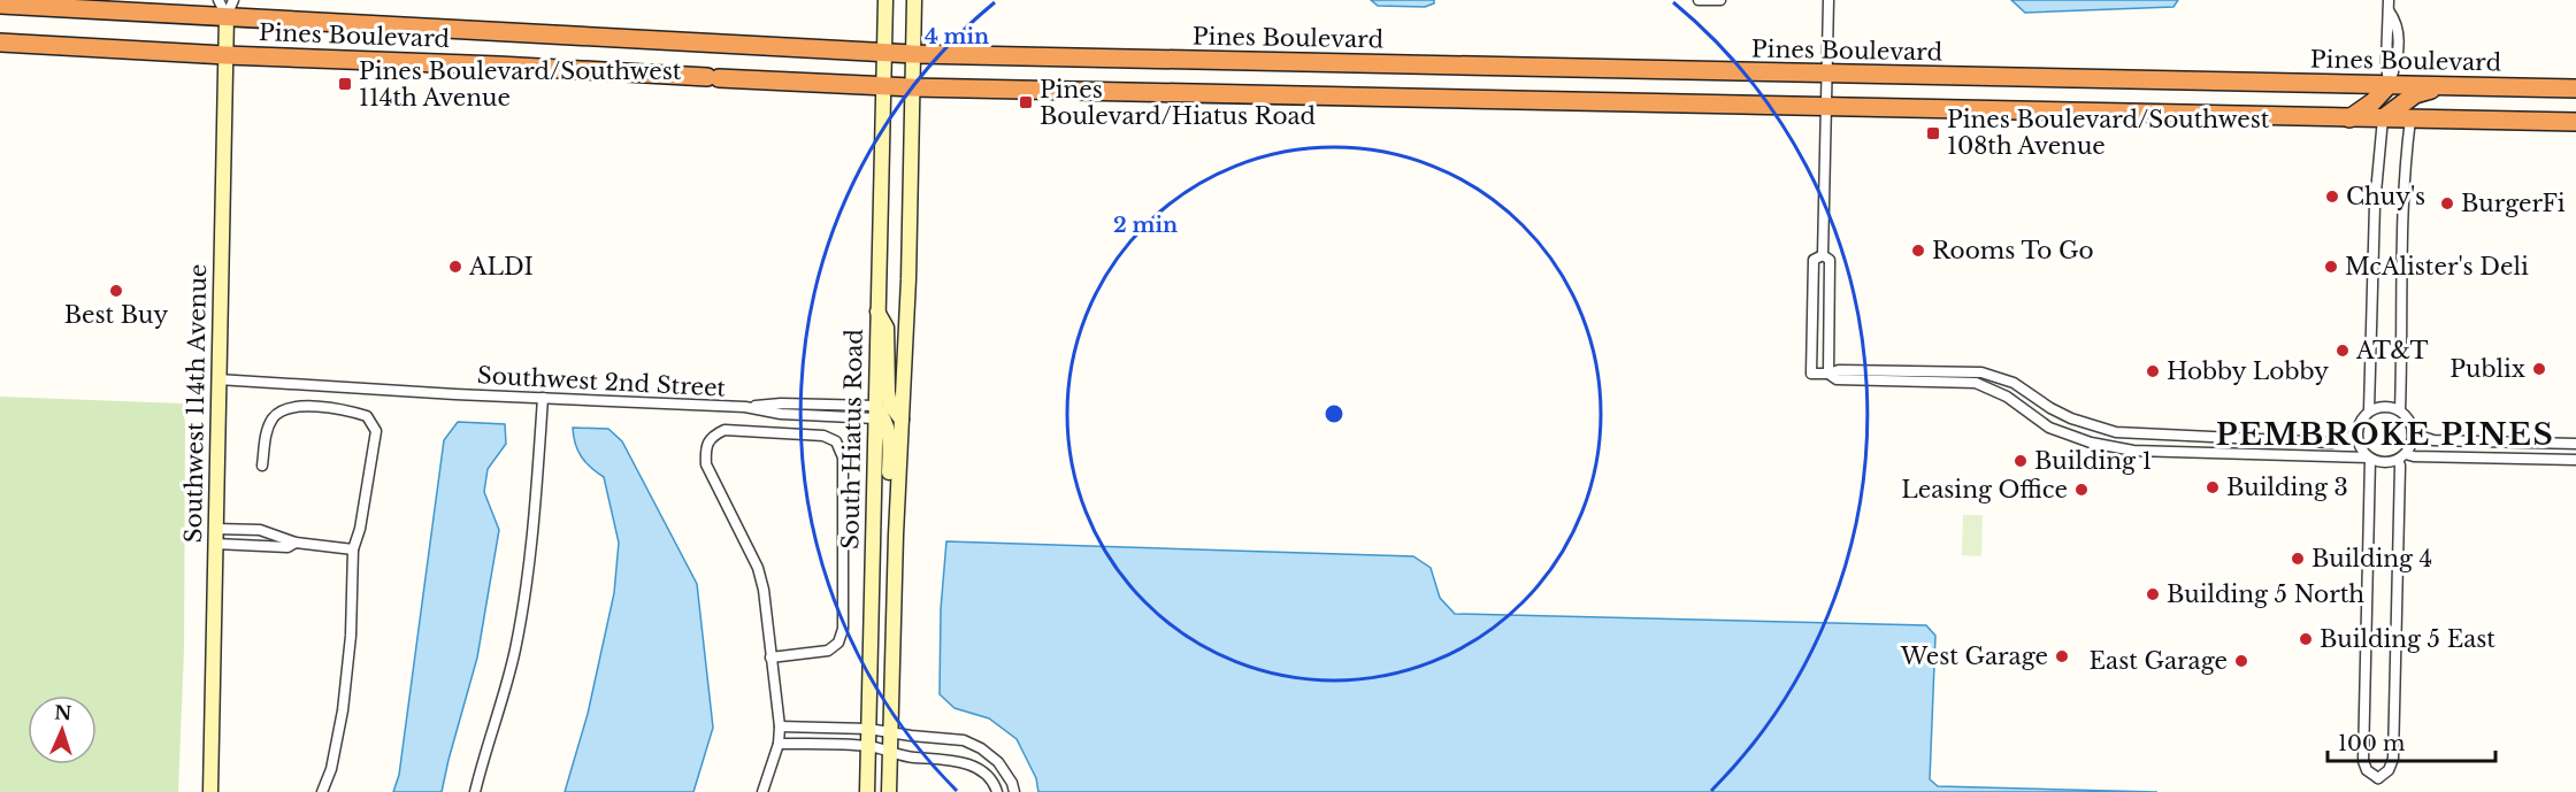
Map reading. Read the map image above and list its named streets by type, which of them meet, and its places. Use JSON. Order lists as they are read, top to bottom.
{
  "streets": {
    "highway": ["Pines Boulevard"],
    "main road": ["Southwest 114th Avenue", "South Hiatus Road"],
    "street": ["Southwest 2nd Street"]
  },
  "crossings": [
    ["Pines Boulevard", "Southwest 114th Avenue"],
    ["Pines Boulevard", "South Hiatus Road"],
    ["Southwest 2nd Street", "Southwest 114th Avenue"],
    ["Southwest 2nd Street", "South Hiatus Road"]
  ],
  "districts": ["PEMBROKE PINES"],
  "places": {
    "transit": ["Pines Boulevard/Southwest 114th Avenue", "Pines Boulevard/Hiatus Road", "Pines Boulevard/Southwest 108th Avenue"],
    "other": [
      "Chuy's",
      "BurgerFi",
      "Rooms To Go",
      "ALDI",
      "McAlister's Deli",
      "Best Buy",
      "AT&T",
      "Publix",
      "Hobby Lobby",
      "Building 1",
      "Building 3",
      "Leasing Office",
      "Building 4",
      "Building 5 North",
      "Building 5 East",
      "West Garage",
      "East Garage"
    ]
  },
  "scale_bar": "100 m",
  "north": "top",
  "rings": ["4 min", "2 min"]
}
